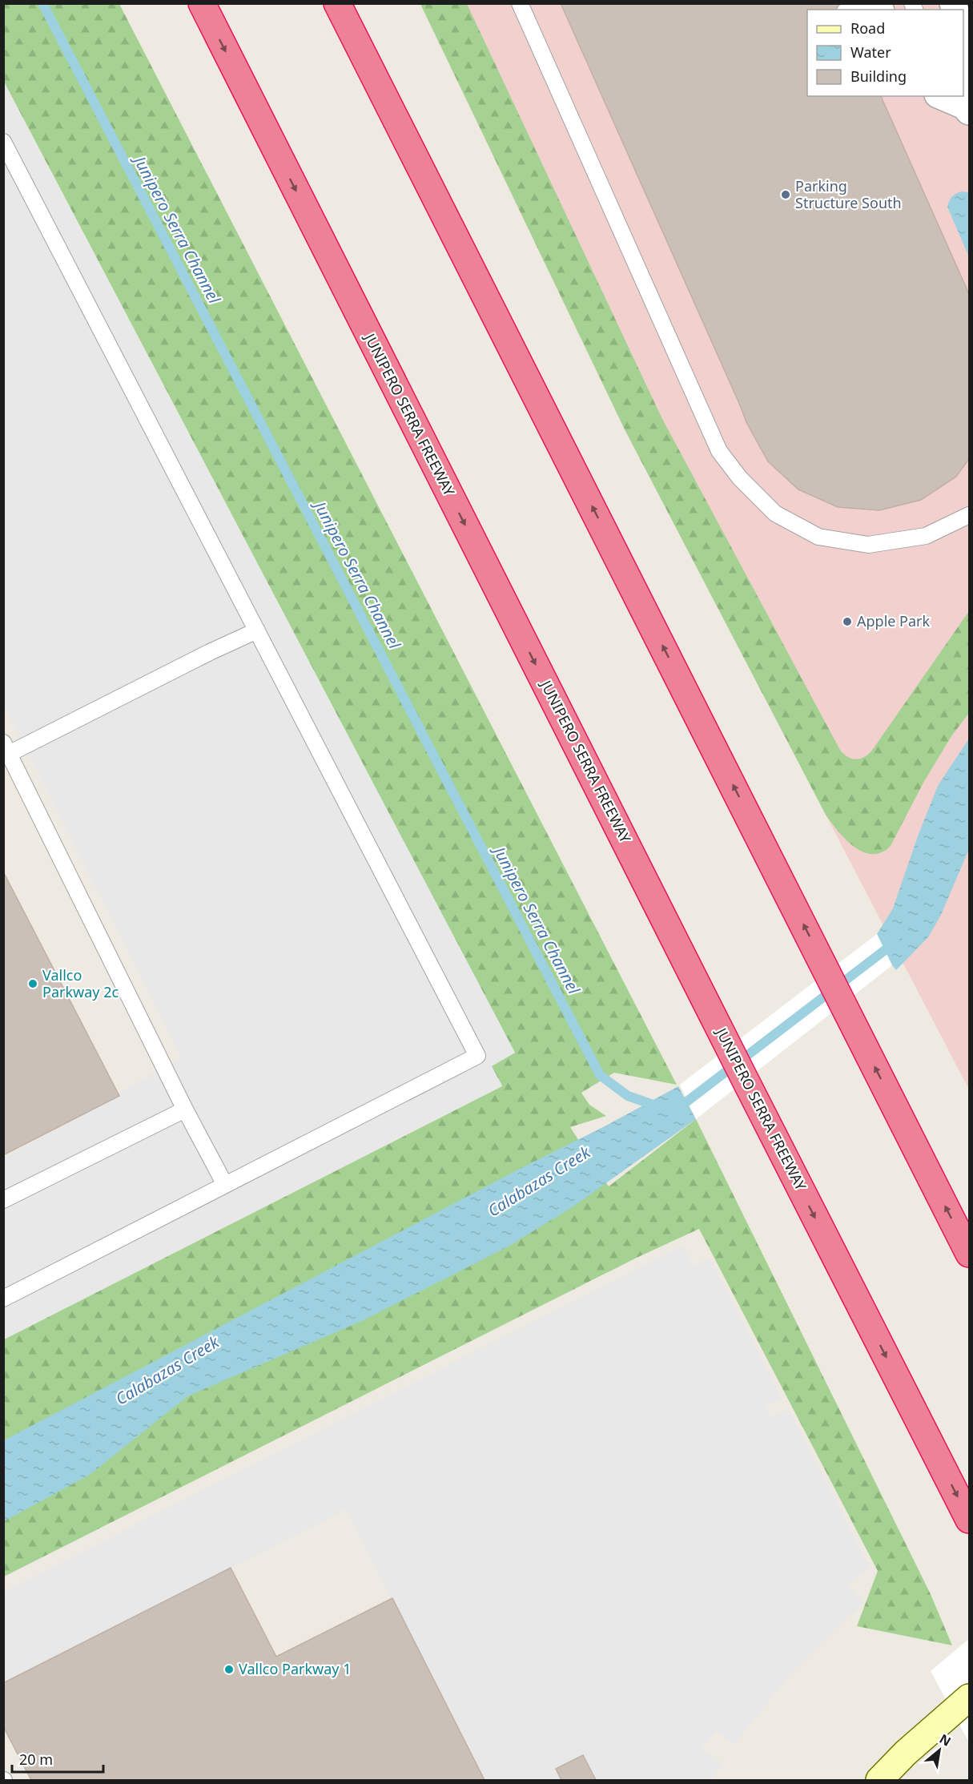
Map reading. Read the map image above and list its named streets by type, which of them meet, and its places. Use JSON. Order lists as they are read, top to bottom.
{
  "streets": {
    "highway": ["JUNIPERO SERRA FREEWAY"]
  },
  "water": ["Junipero Serra Channel", "Calabazas Creek"],
  "places": [
    "Parking Structure South",
    "Apple Park",
    "Vallco Parkway 2c",
    "Vallco Parkway 1"
  ],
  "legend": ["Road", "Water", "Building"],
  "scale_bar": "20 m",
  "north": "top right"
}
